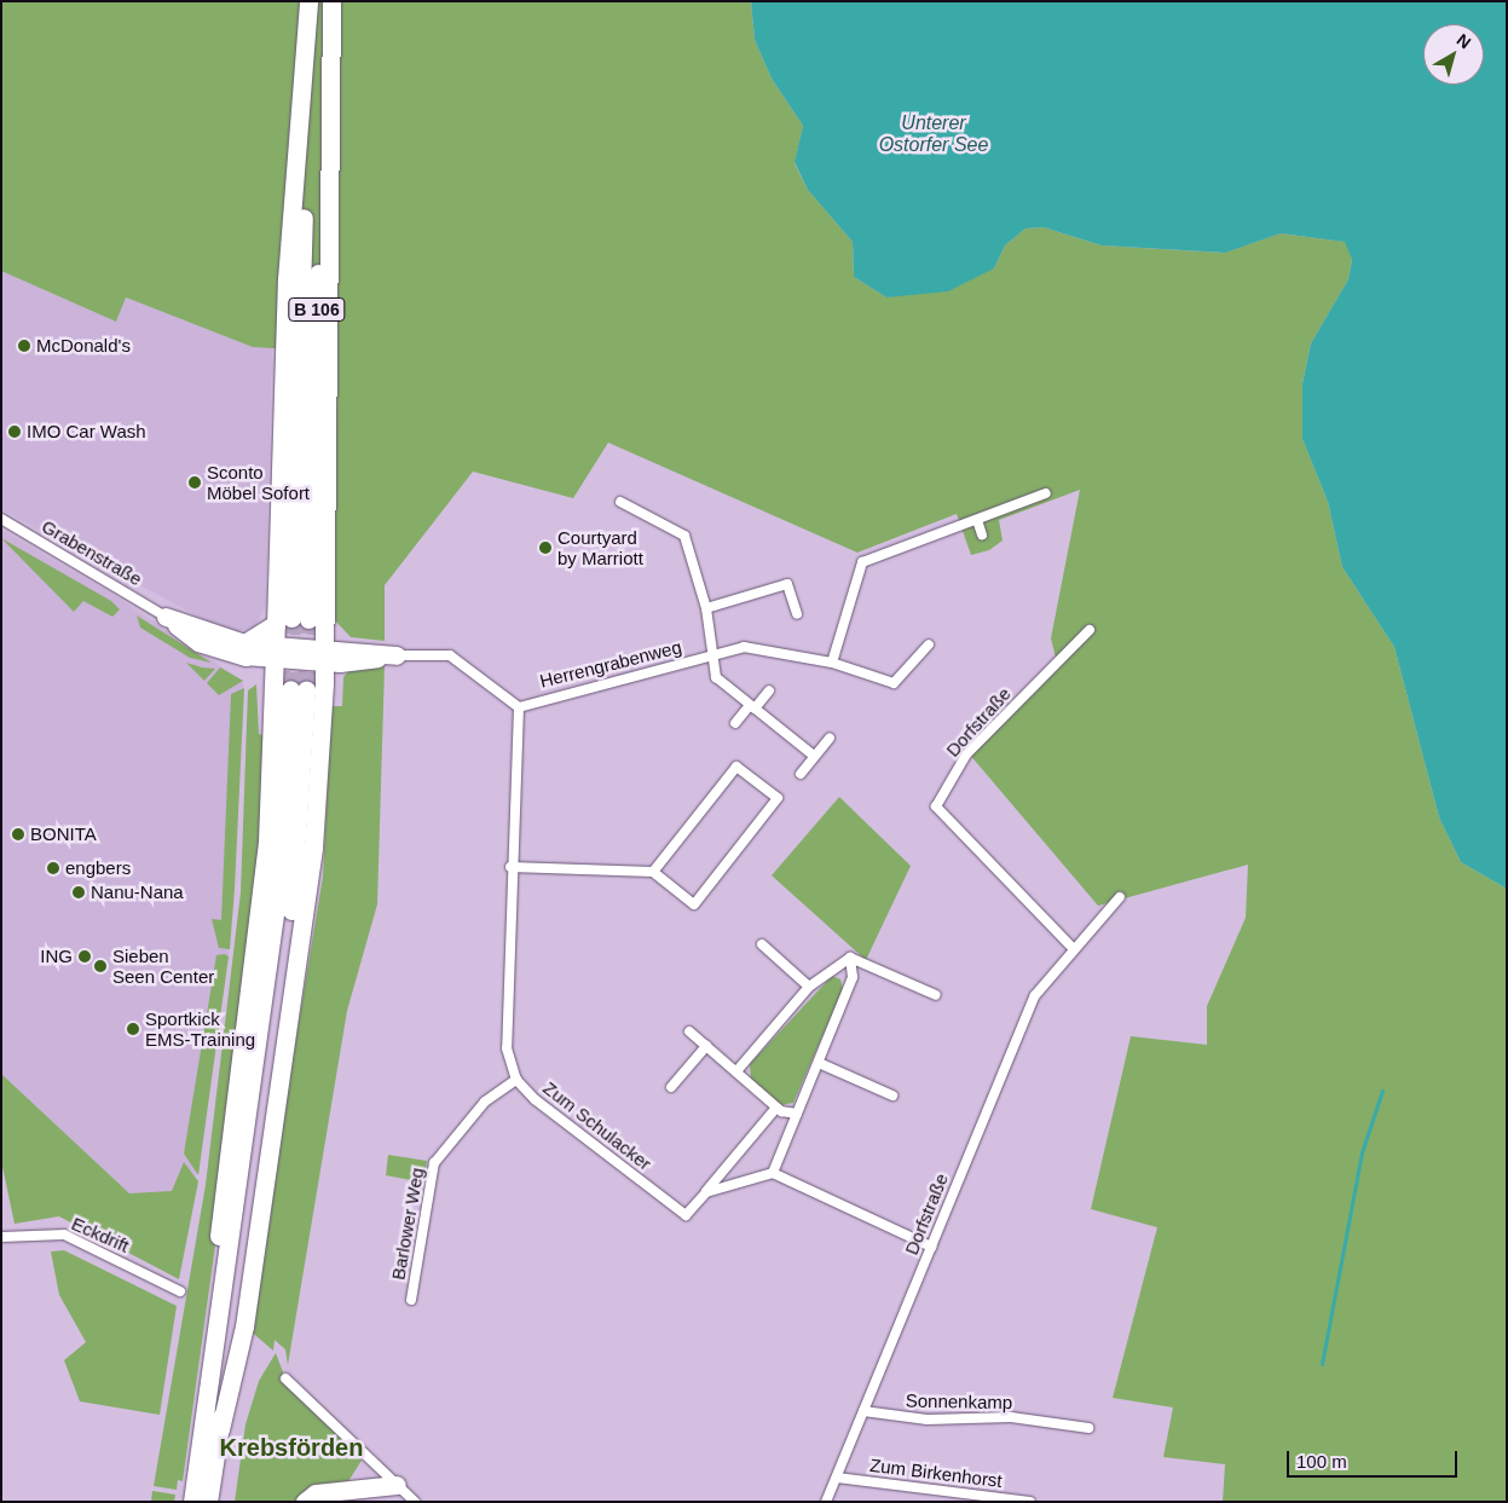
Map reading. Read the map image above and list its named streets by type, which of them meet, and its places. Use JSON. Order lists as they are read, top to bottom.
{
  "streets": {
    "highway": ["B 106"],
    "street": [
      "Grabenstraße",
      "Herrengrabenweg",
      "Dorfstraße",
      "Zum Schulacker",
      "Barlower Weg",
      "Eckdrift",
      "Sonnenkamp",
      "Zum Birkenhorst"
    ]
  },
  "crossings": [
    ["Herrengrabenweg", "Zum Schulacker"],
    ["Dorfstraße", "Sonnenkamp"],
    ["Dorfstraße", "Zum Birkenhorst"],
    ["Zum Schulacker", "Barlower Weg"]
  ],
  "districts": ["Krebsförden"],
  "water": ["Unterer Ostorfer See"],
  "places": [
    "McDonald's",
    "IMO Car Wash",
    "Sconto Möbel Sofort",
    "Courtyard by Marriott",
    "BONITA",
    "engbers",
    "Nanu-Nana",
    "ING",
    "Sieben Seen Center",
    "Sportkick EMS-Training"
  ],
  "scale_bar": "100 m",
  "north": "top right"
}
